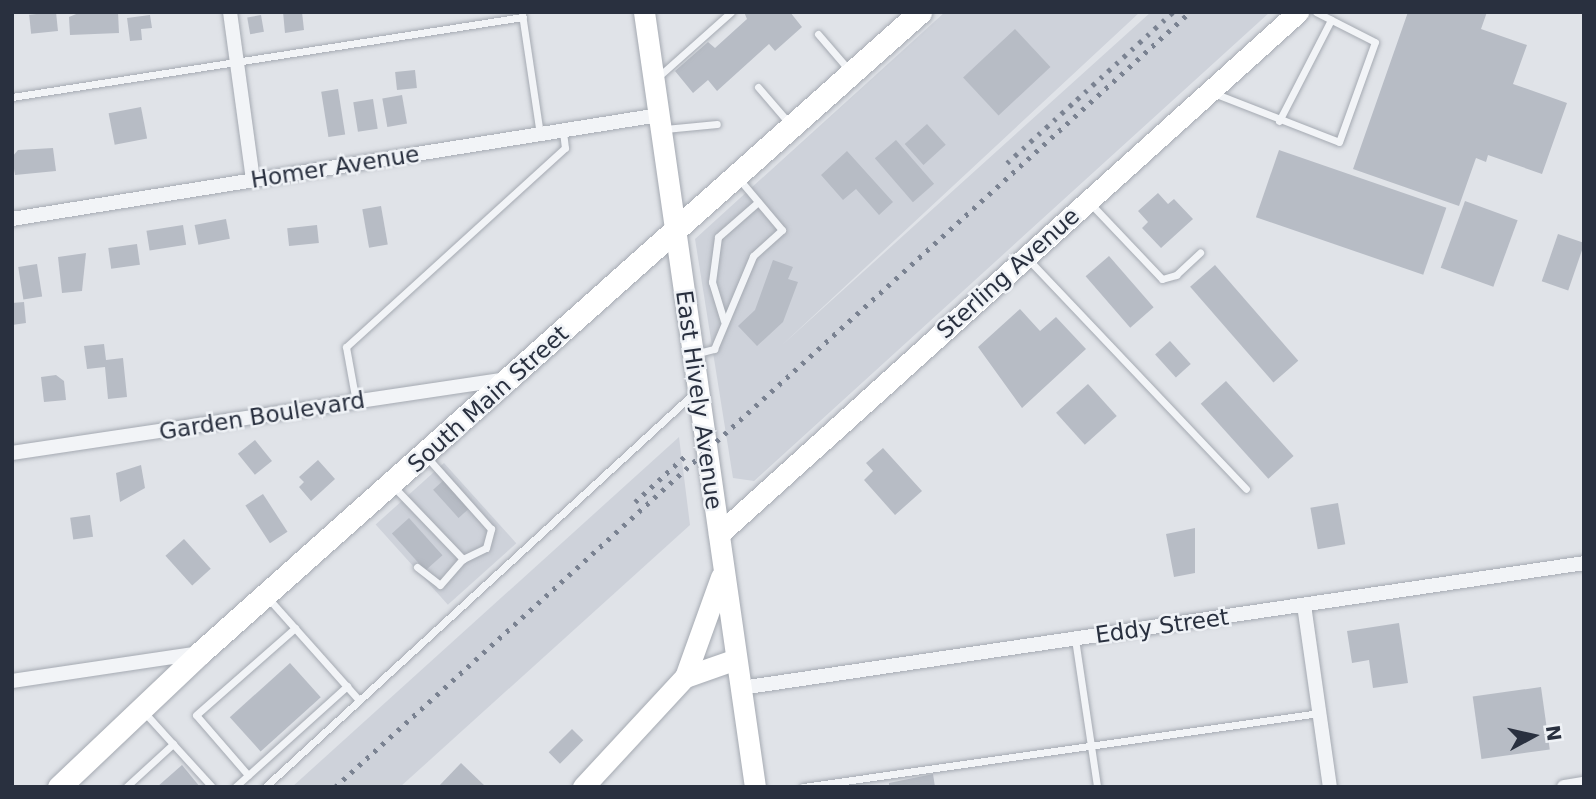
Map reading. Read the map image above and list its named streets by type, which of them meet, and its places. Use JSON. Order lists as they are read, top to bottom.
{
  "streets": {
    "main road": ["South Main Street"],
    "street": [
      "Homer Avenue",
      "Sterling Avenue",
      "East Hively Avenue",
      "Garden Boulevard",
      "Eddy Street"
    ]
  },
  "crossings": [
    ["Homer Avenue", "East Hively Avenue"],
    ["Sterling Avenue", "East Hively Avenue"],
    ["South Main Street", "East Hively Avenue"],
    ["South Main Street", "Garden Boulevard"],
    ["East Hively Avenue", "Eddy Street"]
  ],
  "north": "right"
}
